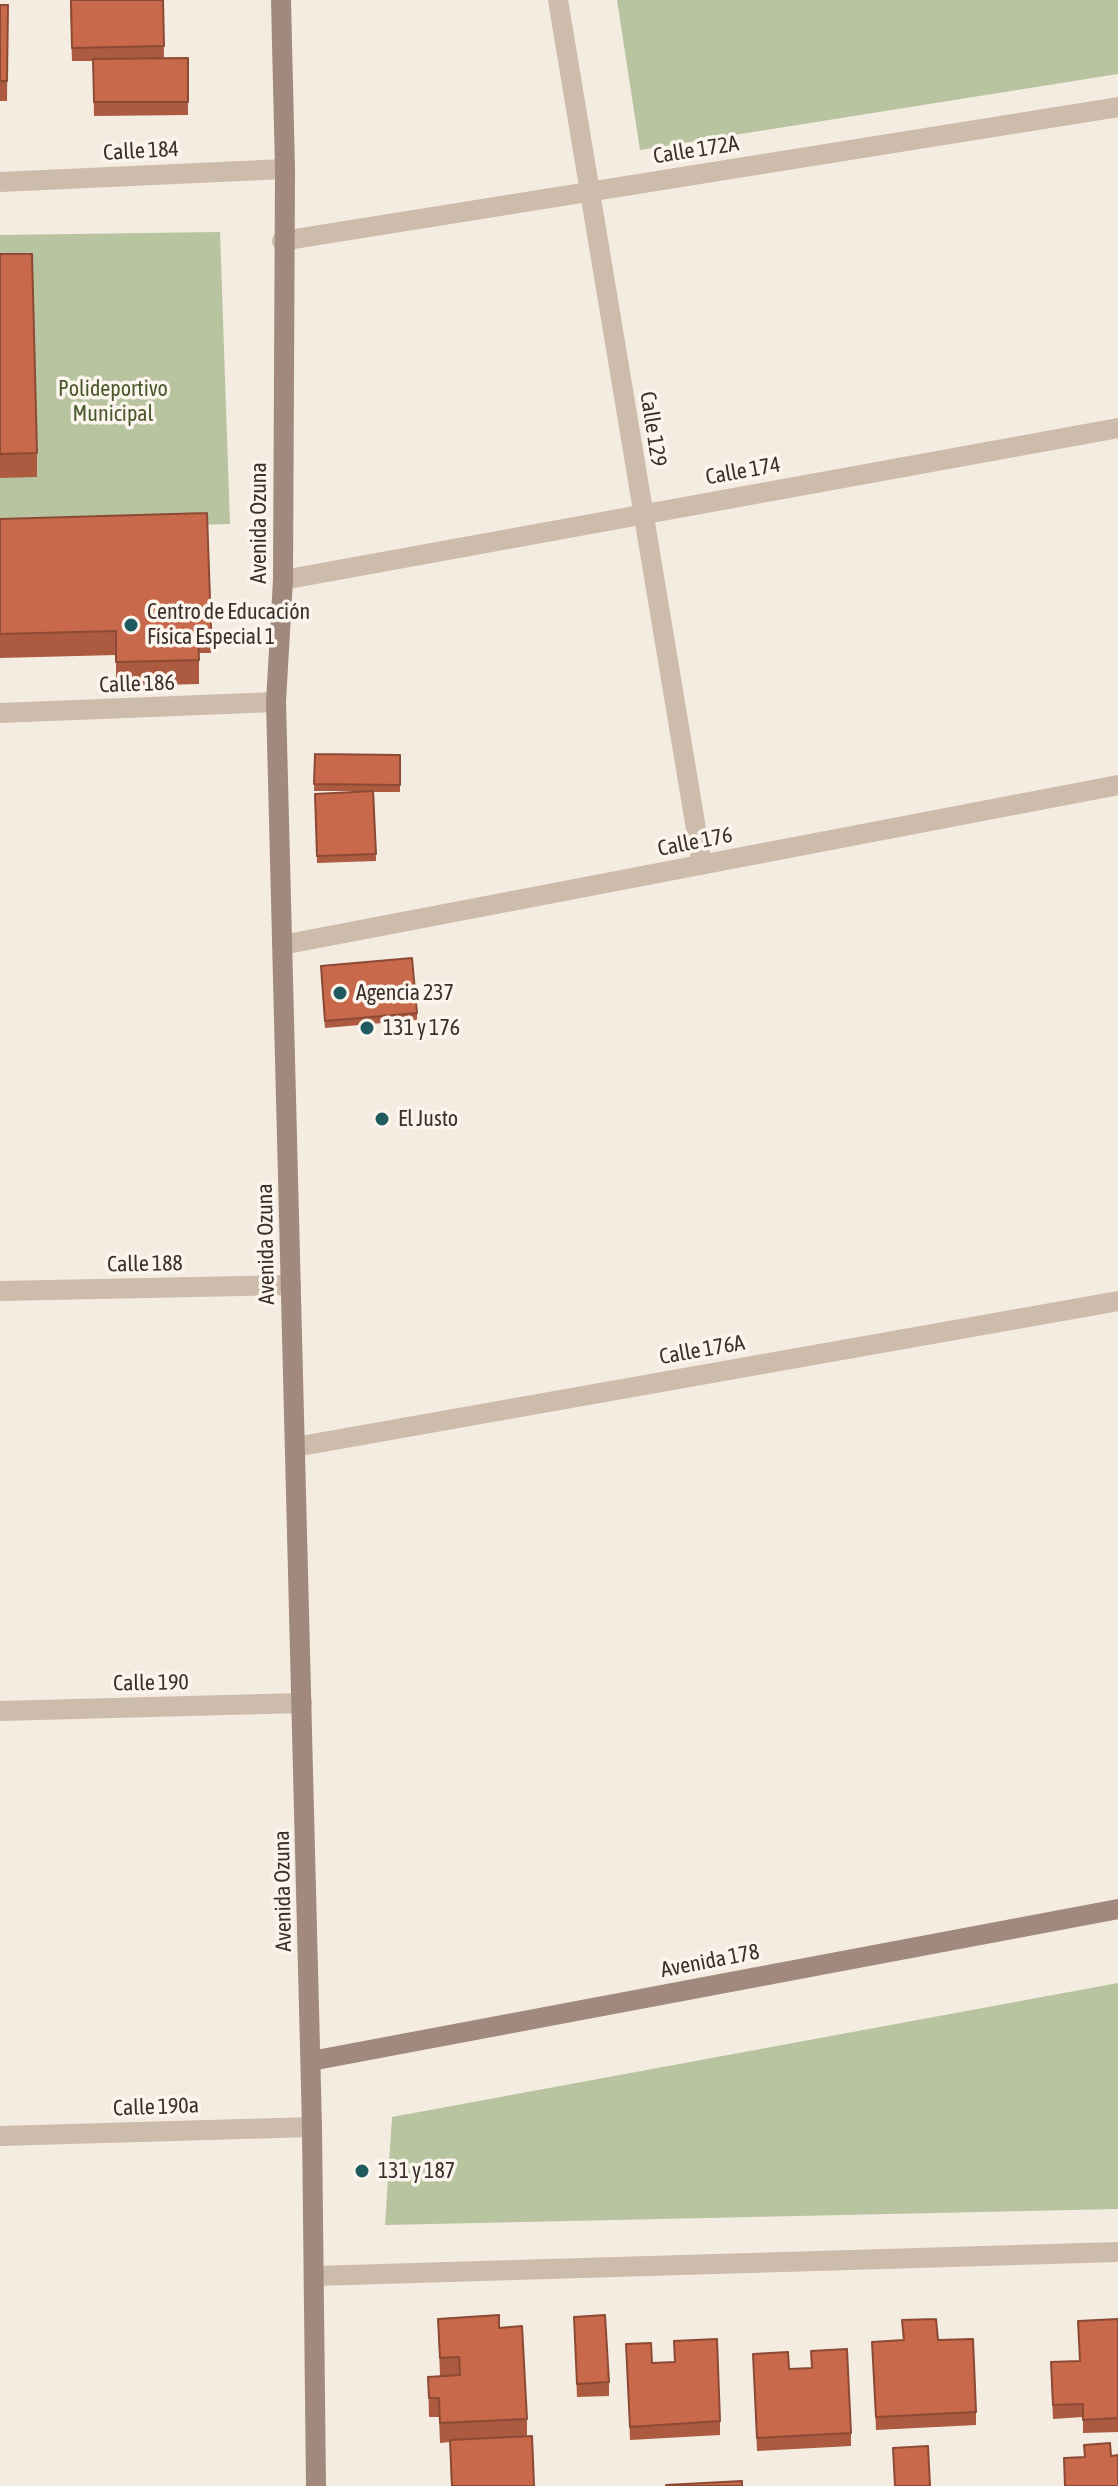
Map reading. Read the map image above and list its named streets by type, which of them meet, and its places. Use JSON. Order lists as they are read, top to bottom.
{
  "streets": {
    "main road": ["Avenida Ozuna", "Avenida 178"],
    "street": [
      "Calle 172A",
      "Calle 184",
      "Calle 129",
      "Calle 174",
      "Calle 186",
      "Calle 176",
      "Calle 188",
      "Calle 176A",
      "Calle 190",
      "Calle 190a"
    ]
  },
  "crossings": [
    ["Calle 172A", "Calle 129"],
    ["Calle 172A", "Avenida Ozuna"],
    ["Calle 184", "Avenida Ozuna"],
    ["Calle 129", "Calle 174"],
    ["Calle 129", "Calle 176"],
    ["Calle 174", "Avenida Ozuna"],
    ["Avenida Ozuna", "Calle 186"],
    ["Avenida Ozuna", "Calle 176"],
    ["Avenida Ozuna", "Calle 188"],
    ["Avenida Ozuna", "Calle 176A"],
    ["Avenida Ozuna", "Calle 190"],
    ["Avenida Ozuna", "Avenida 178"],
    ["Avenida Ozuna", "Calle 190a"]
  ],
  "parks": ["Polideportivo Municipal"],
  "places": [
    "Centro de Educación Física Especial 1",
    "Agencia 237",
    "131 y 176",
    "El Justo",
    "131 y 187"
  ]
}
